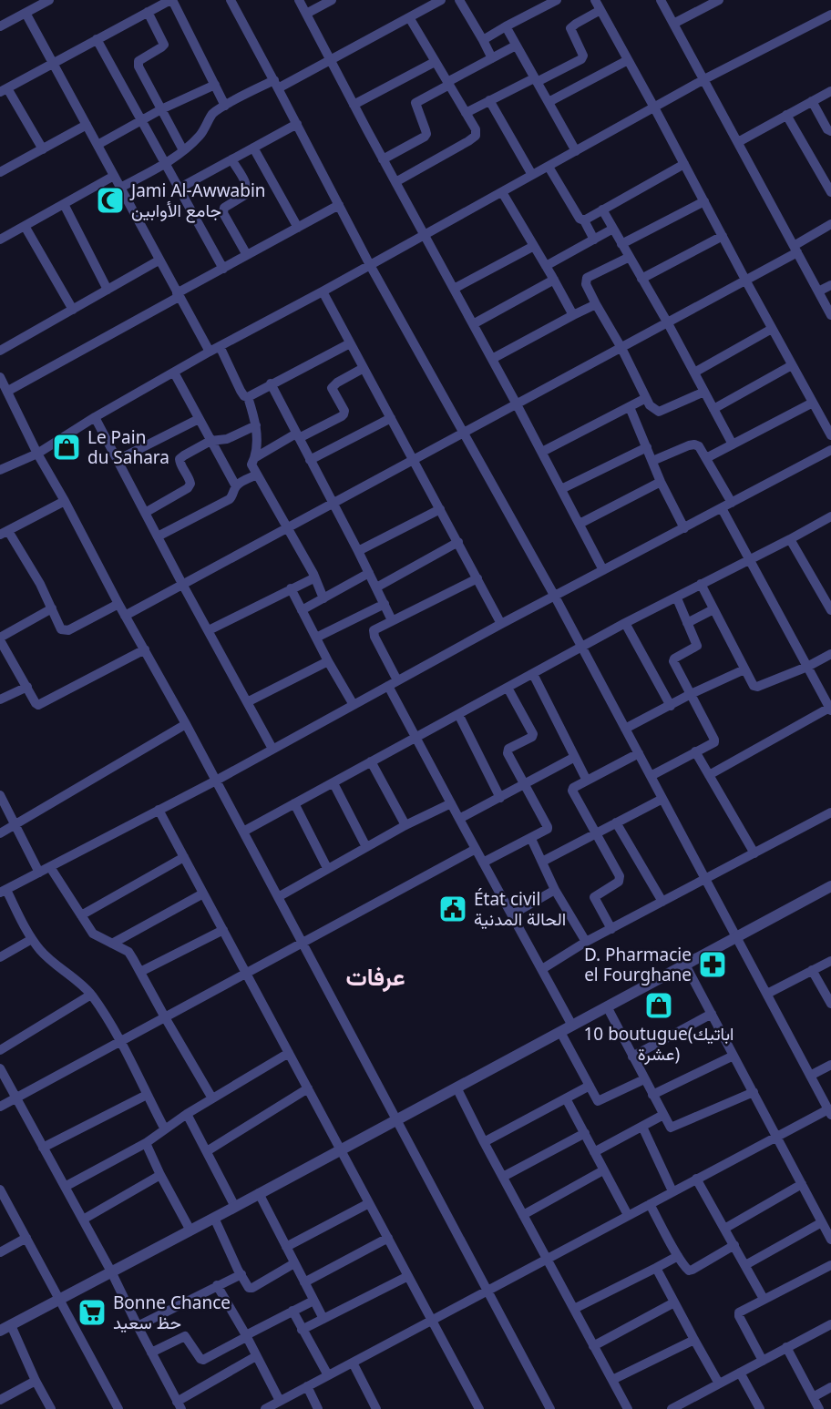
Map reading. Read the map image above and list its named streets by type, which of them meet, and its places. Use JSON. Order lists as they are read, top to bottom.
{
  "districts": ["عرفات"],
  "places": {
    "mosque": ["Jami Al-Awwabin جامع الأوابين"],
    "shop": ["Le Pain du Sahara", "10 boutugue(اباتيك عشرة)"],
    "public building": ["État civil الحالة المدنية"],
    "pharmacy": ["D. Pharmacie el Fourghane"],
    "supermarket": ["Bonne Chance حظ سعيد"]
  }
}
